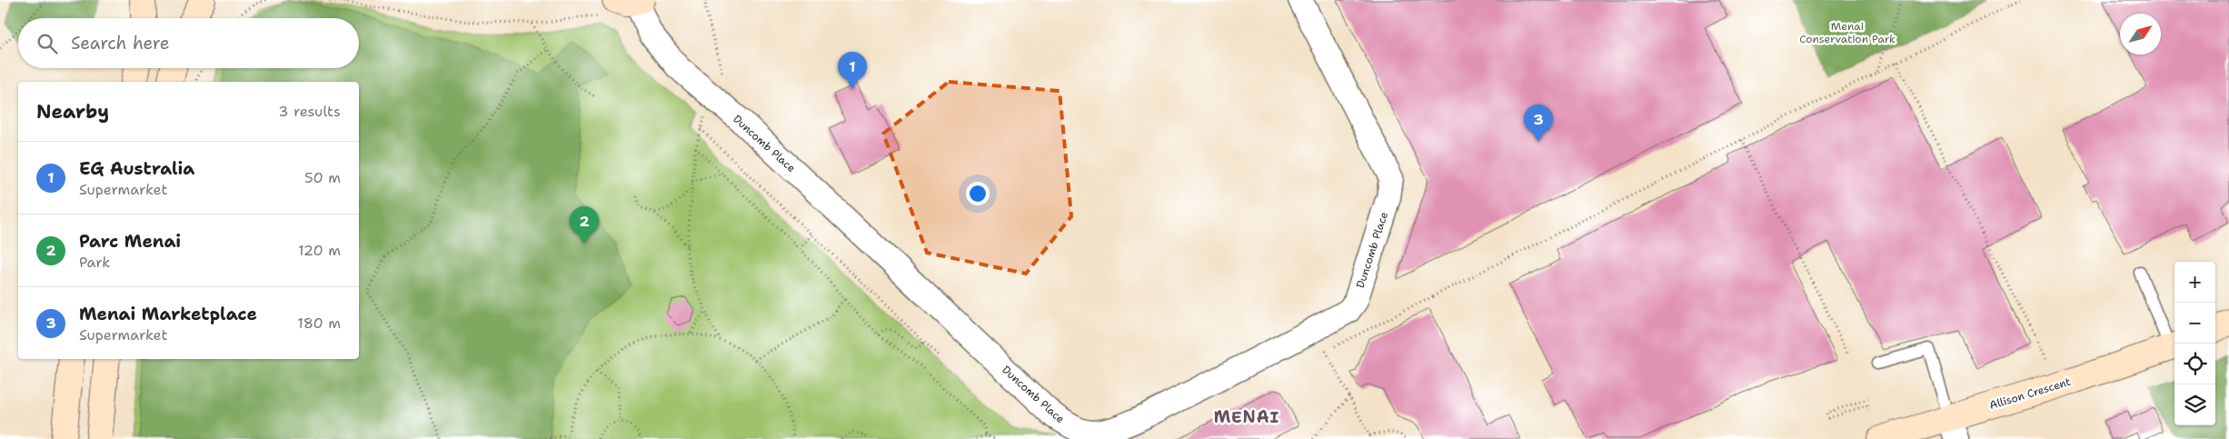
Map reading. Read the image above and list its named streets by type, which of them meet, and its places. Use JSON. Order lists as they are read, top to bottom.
{
  "streets": {
    "street": ["Duncomb Place", "Allison Crescent"]
  },
  "districts": ["MENAI"],
  "parks": ["Menai Conservation Park"],
  "north": "top right",
  "page": {
    "search": "Search here",
    "pins": ["1", "3", "2"],
    "heading": ["Nearby", "3 results"],
    "list": [
      {
        "mark": "1",
        "name": "EG Australia",
        "note": "Supermarket",
        "value": "50 m"
      },
      {
        "mark": "2",
        "name": "Parc Menai",
        "note": "Park",
        "value": "120 m"
      },
      {
        "mark": "3",
        "name": "Menai Marketplace",
        "note": "Supermarket",
        "value": "180 m"
      }
    ],
    "map_buttons": ["+", "−"]
  }
}
